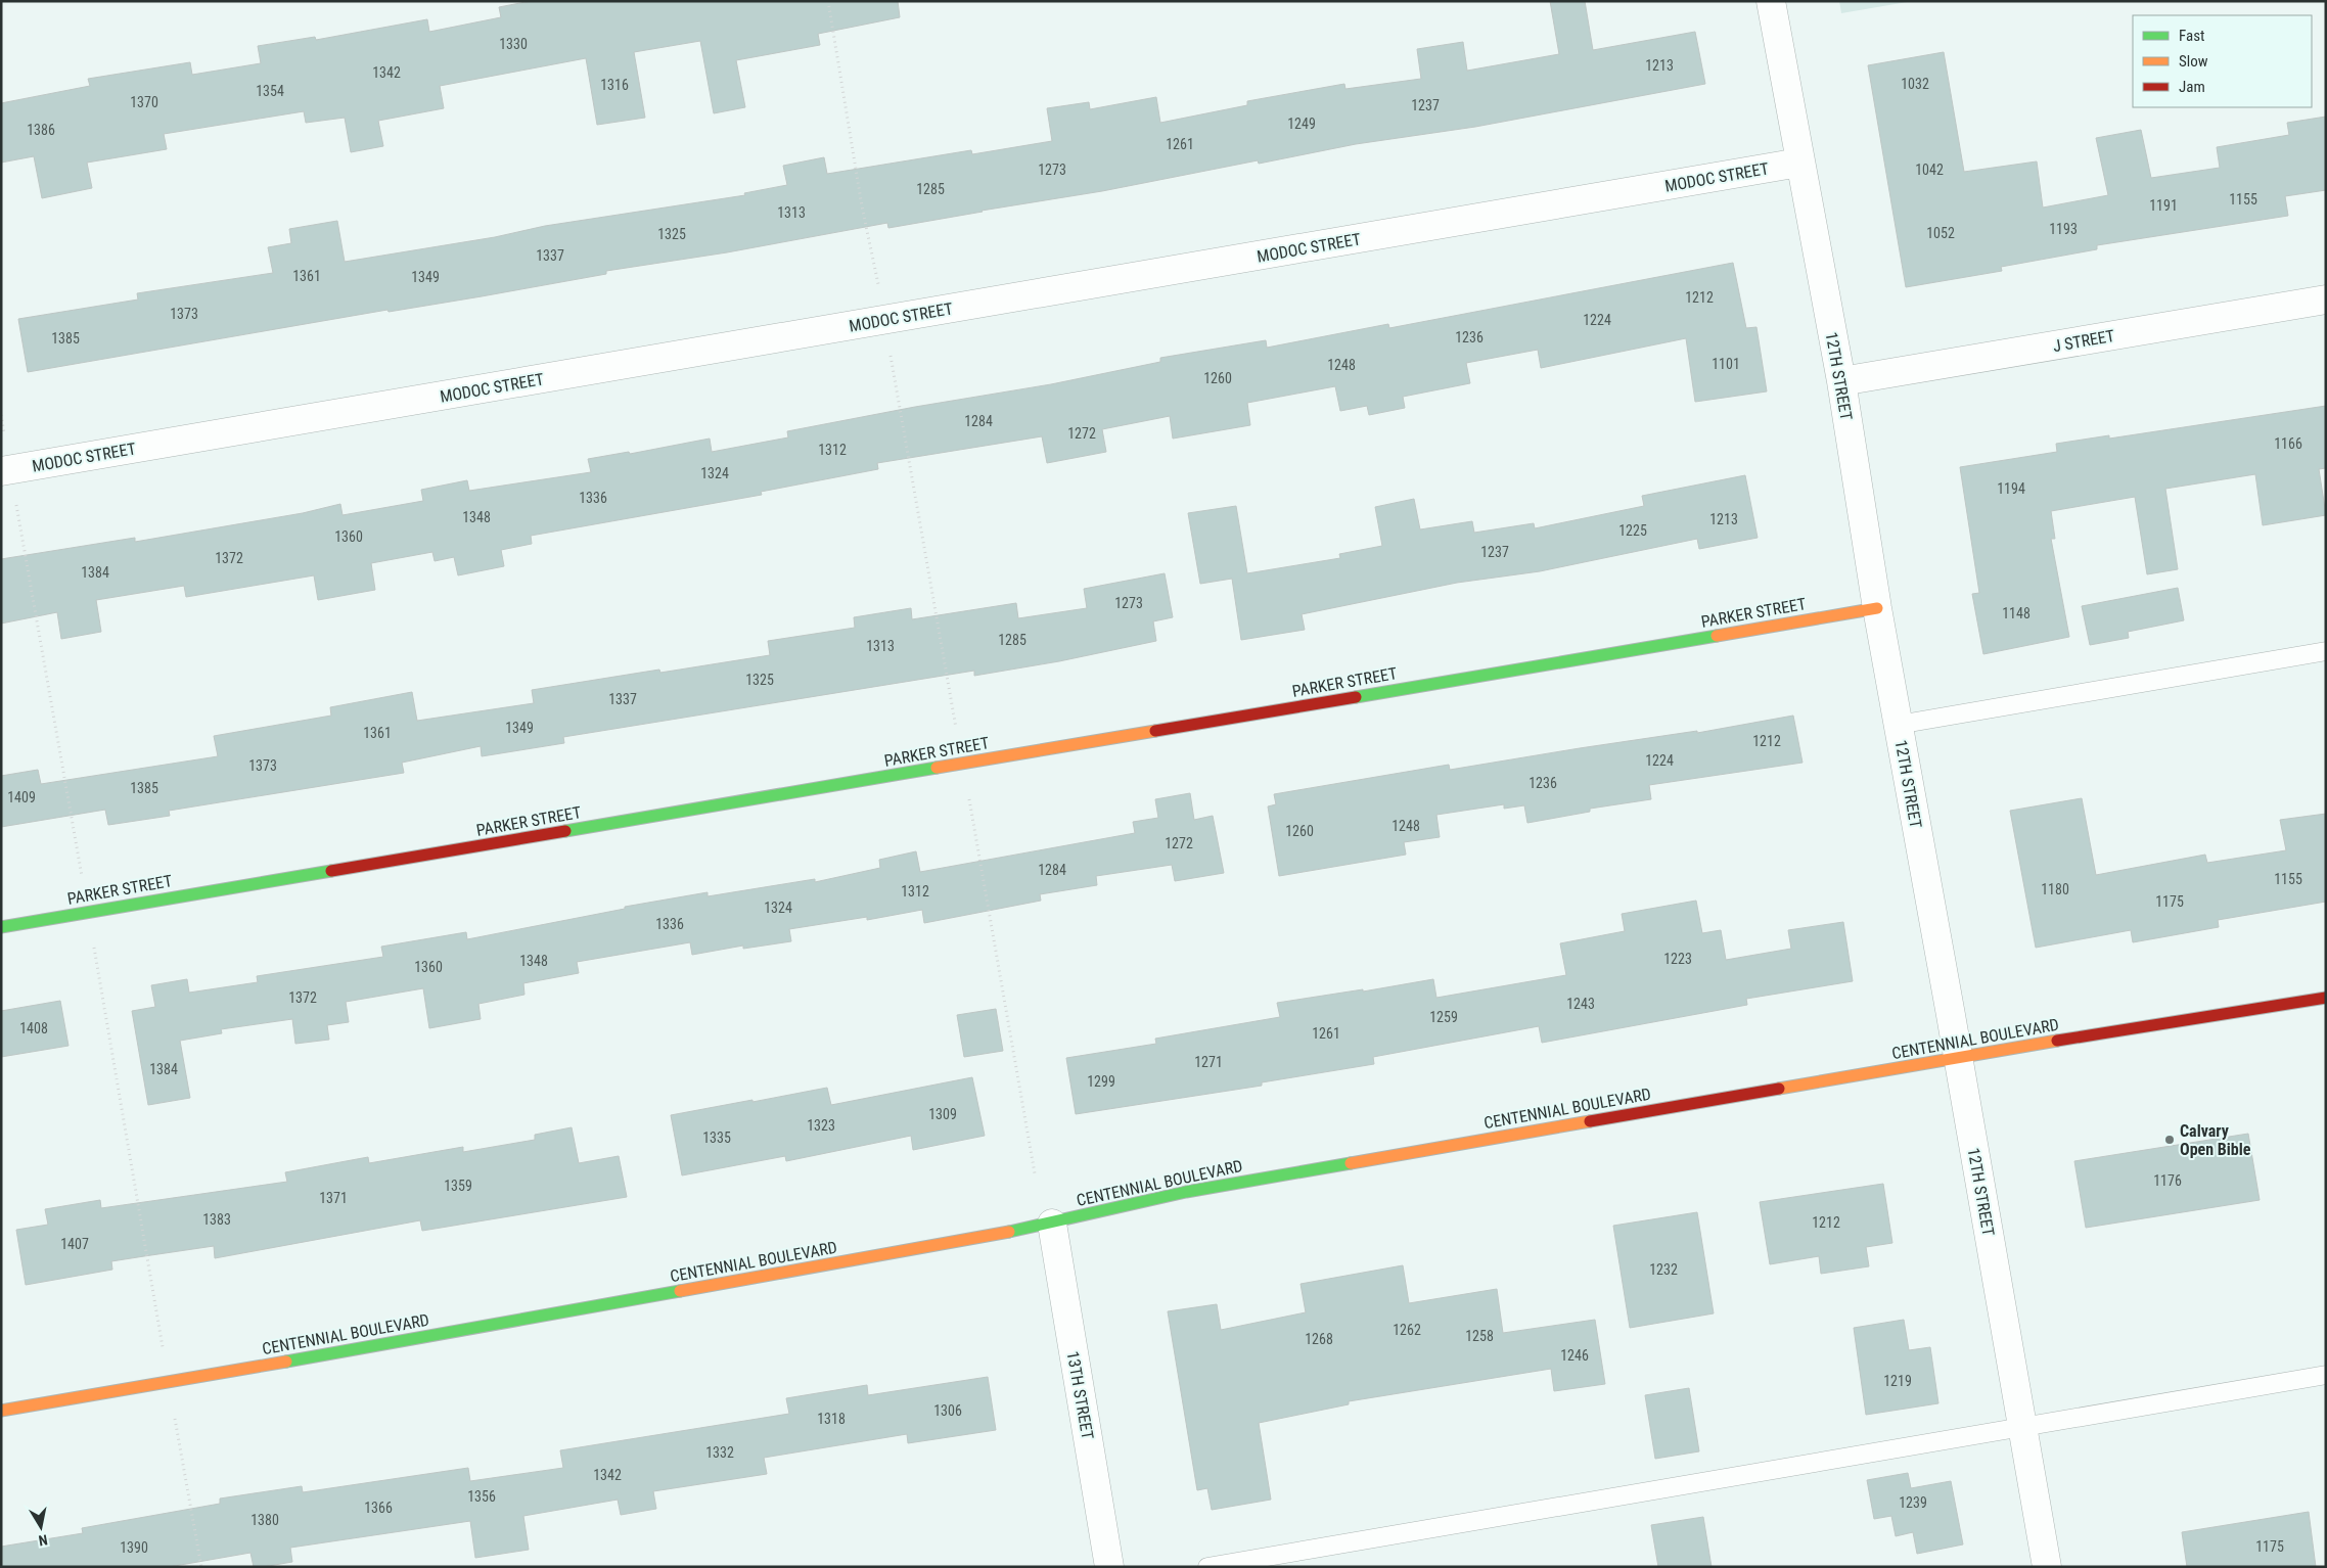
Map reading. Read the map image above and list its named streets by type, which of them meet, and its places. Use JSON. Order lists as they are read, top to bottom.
{
  "streets": {
    "main road": ["PARKER STREET", "CENTENNIAL BOULEVARD"],
    "street": [
      "MODOC STREET",
      "J STREET",
      "12TH STREET",
      "13TH STREET"
    ]
  },
  "crossings": [
    ["MODOC STREET", "12TH STREET"],
    ["J STREET", "12TH STREET"],
    ["12TH STREET", "PARKER STREET"],
    ["12TH STREET", "CENTENNIAL BOULEVARD"],
    ["CENTENNIAL BOULEVARD", "13TH STREET"]
  ],
  "places": ["Calvary Open Bible"],
  "house_numbers": [
    "1330",
    "1213",
    "1342",
    "1032",
    "1316",
    "1354",
    "1370",
    "1237",
    "1249",
    "1386",
    "1261",
    "1273",
    "1042",
    "1285",
    "1155",
    "1191",
    "1313",
    "1193",
    "1052",
    "1325",
    "1337",
    "1361",
    "1349",
    "1212",
    "1373",
    "1224",
    "1236",
    "1385",
    "1101",
    "1248",
    "1260",
    "1284",
    "1272",
    "1166",
    "1312",
    "1324",
    "1194",
    "1336",
    "1348",
    "1213",
    "1225",
    "1360",
    "1237",
    "1372",
    "1384",
    "1273",
    "1148",
    "1285",
    "1313",
    "1325",
    "1337",
    "1349",
    "1361",
    "1212",
    "1224",
    "1373",
    "1236",
    "1385",
    "1409",
    "1248",
    "1260",
    "1272",
    "1284",
    "1155",
    "1180",
    "1312",
    "1175",
    "1324",
    "1336",
    "1223",
    "1348",
    "1360",
    "1372",
    "1243",
    "1259",
    "1408",
    "1261",
    "1271",
    "1384",
    "1299",
    "1309",
    "1323",
    "1335",
    "1176",
    "1359",
    "1371",
    "1383",
    "1212",
    "1407",
    "1232",
    "1262",
    "1258",
    "1268",
    "1246",
    "1219",
    "1306",
    "1318",
    "1332",
    "1342",
    "1356",
    "1239",
    "1366",
    "1380",
    "1175",
    "1390"
  ],
  "legend": ["Fast", "Slow", "Jam"],
  "north": "bottom"
}
